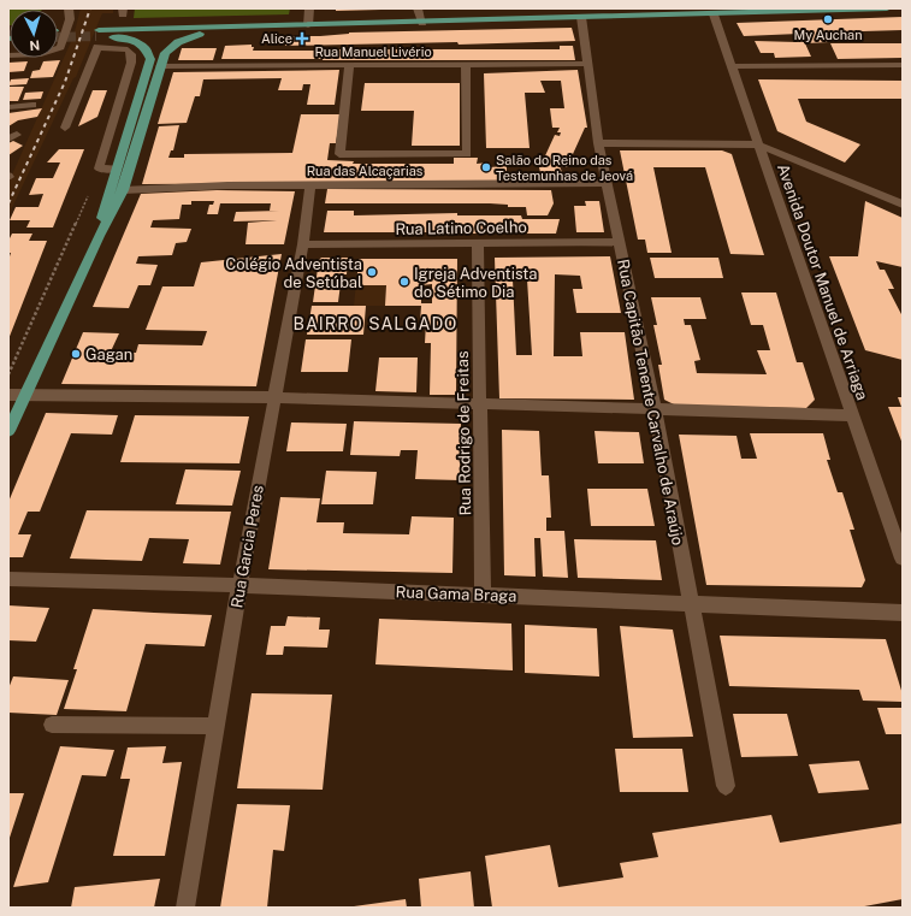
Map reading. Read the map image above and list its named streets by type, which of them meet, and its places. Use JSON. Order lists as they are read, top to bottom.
{
  "streets": {
    "street": [
      "Rua Manuel Livério",
      "Rua das Alcaçarias",
      "Rua Latino Coelho",
      "Avenida Doutor Manuel de Arriaga",
      "Rua Capitão Tenente Carvalho de Araújo",
      "Rua Rodrigo de Freitas",
      "Rua Garcia Peres",
      "Rua Gama Braga"
    ]
  },
  "crossings": [
    ["Rua Manuel Livério", "Rua Capitão Tenente Carvalho de Araújo"],
    ["Rua das Alcaçarias", "Rua Capitão Tenente Carvalho de Araújo"],
    ["Rua das Alcaçarias", "Rua Garcia Peres"],
    ["Rua Latino Coelho", "Rua Capitão Tenente Carvalho de Araújo"],
    ["Rua Latino Coelho", "Rua Rodrigo de Freitas"],
    ["Rua Latino Coelho", "Rua Garcia Peres"],
    ["Rua Capitão Tenente Carvalho de Araújo", "Rua Gama Braga"],
    ["Rua Rodrigo de Freitas", "Rua Gama Braga"],
    ["Rua Garcia Peres", "Rua Gama Braga"]
  ],
  "districts": ["BAIRRO SALGADO"],
  "places": {
    "other": [
      "My Auchan",
      "Salão do Reino das Testemunhas de Jeová",
      "Colégio Adventista de Setúbal",
      "Igreja Adventista do Sétimo Dia",
      "Gagan"
    ],
    "health": ["Alice"]
  },
  "north": "bottom"
}
